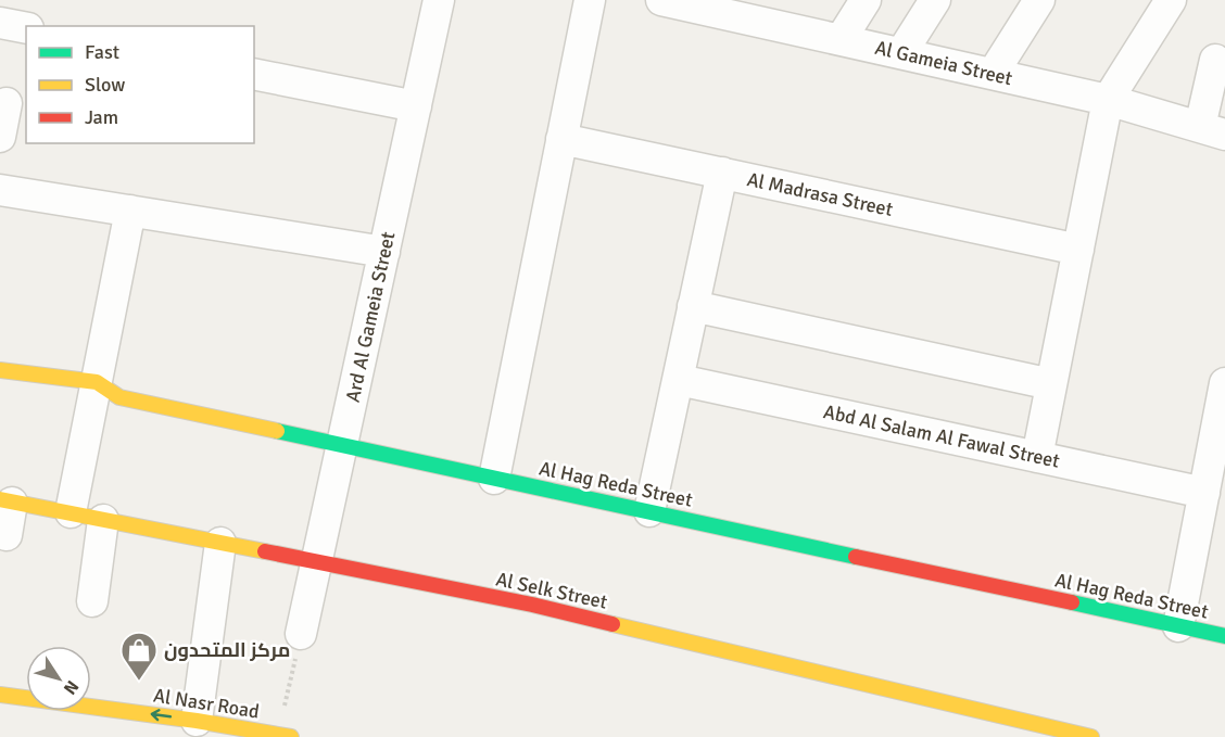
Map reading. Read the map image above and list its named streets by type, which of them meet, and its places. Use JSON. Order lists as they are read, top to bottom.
{
  "streets": {
    "main road": ["Al Hag Reda Street", "Al Selk Street", "Al Nasr Road"],
    "street": [
      "Al Gameia Street",
      "Al Madrasa Street",
      "Ard Al Gameia Street",
      "Abd Al Salam Al Fawal Street"
    ]
  },
  "crossings": [
    ["Ard Al Gameia Street", "Al Hag Reda Street"],
    ["Ard Al Gameia Street", "Al Selk Street"]
  ],
  "one_way": ["Al Nasr Road"],
  "places": {
    "shop": ["مركز المتحدون"]
  },
  "legend": ["Fast", "Slow", "Jam"],
  "north": "bottom right"
}
